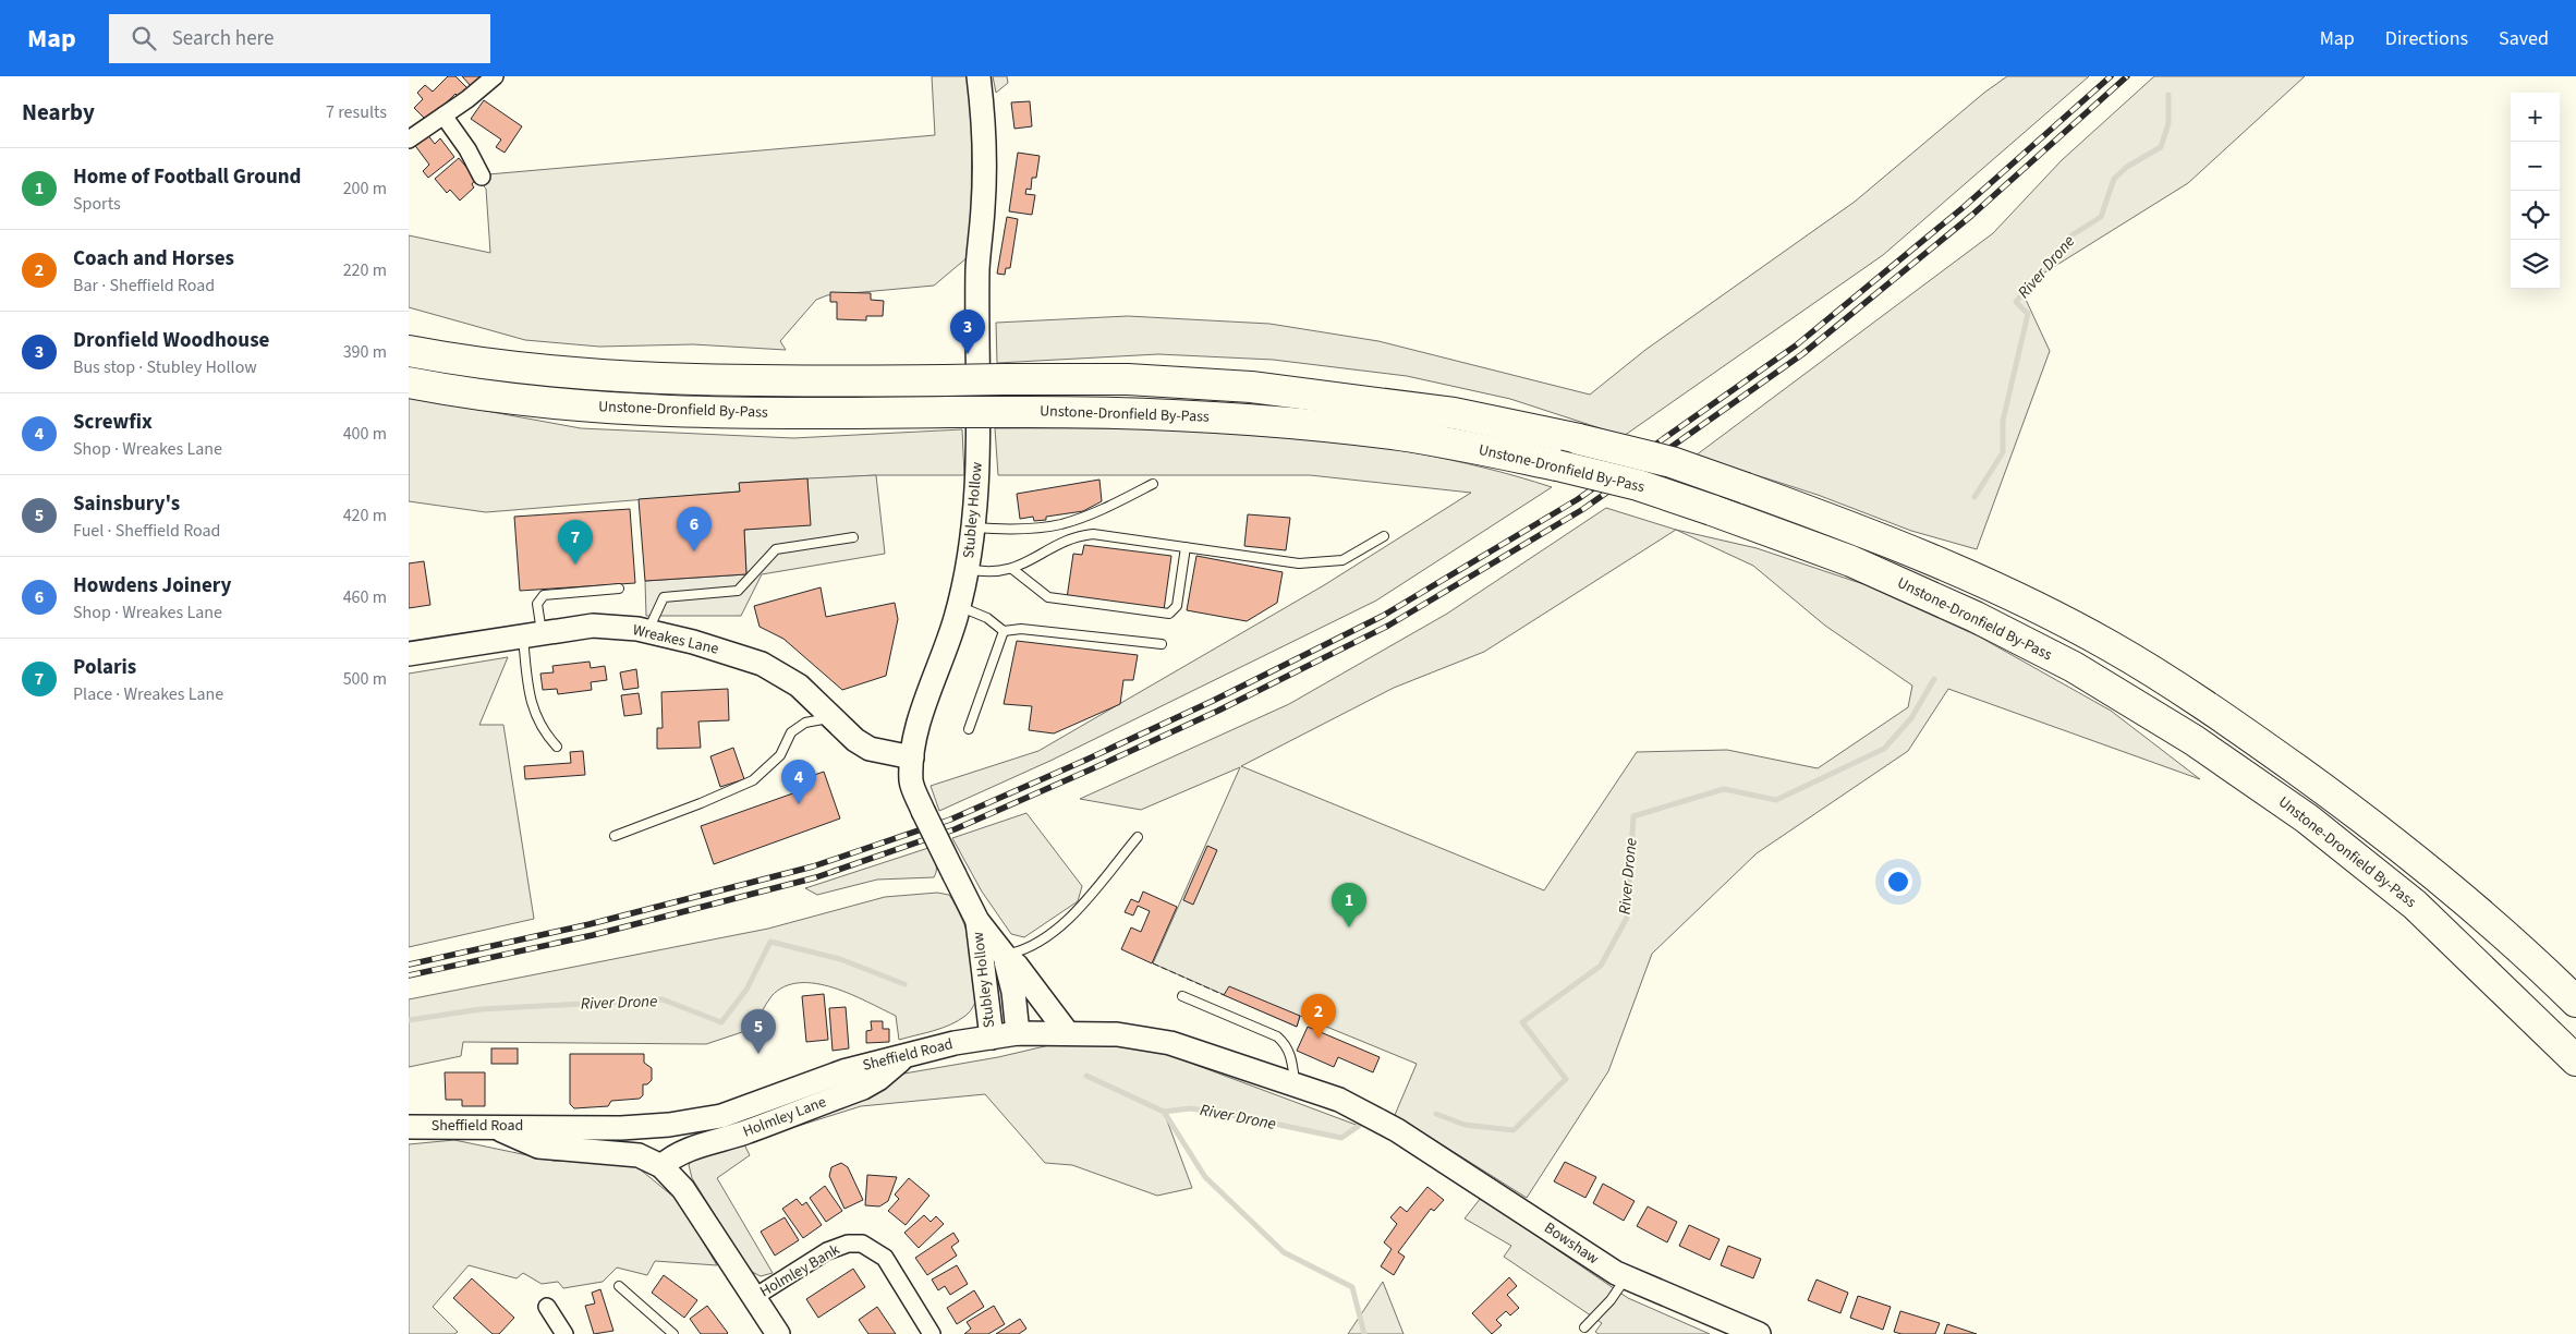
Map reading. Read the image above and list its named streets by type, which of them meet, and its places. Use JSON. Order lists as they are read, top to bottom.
{
  "streets": {
    "highway": ["Unstone-Dronfield By-Pass"],
    "main road": [
      "Stubley Hollow",
      "Wreakes Lane",
      "Sheffield Road",
      "Holmley Lane",
      "Bowshaw"
    ],
    "street": ["Holmley Bank"]
  },
  "crossings": [
    ["Stubley Hollow", "Wreakes Lane"],
    ["Stubley Hollow", "Sheffield Road"],
    ["Sheffield Road", "Holmley Lane"],
    ["Sheffield Road", "Bowshaw"]
  ],
  "water": ["River Drone"],
  "page": {
    "header": "Map",
    "search": "Search here",
    "nav": ["Map", "Directions", "Saved"],
    "heading": ["Nearby", "7 results"],
    "map_buttons": ["+", "−"],
    "list": [
      {
        "mark": "1",
        "name": "Home of Football Ground",
        "note": "Sports",
        "value": "200 m"
      },
      {
        "mark": "2",
        "name": "Coach and Horses",
        "note": "Bar · Sheffield Road",
        "value": "220 m"
      },
      {
        "mark": "3",
        "name": "Dronfield Woodhouse",
        "note": "Bus stop · Stubley Hollow",
        "value": "390 m"
      },
      {
        "mark": "4",
        "name": "Screwfix",
        "note": "Shop · Wreakes Lane",
        "value": "400 m"
      },
      {
        "mark": "5",
        "name": "Sainsbury's",
        "note": "Fuel · Sheffield Road",
        "value": "420 m"
      },
      {
        "mark": "6",
        "name": "Howdens Joinery",
        "note": "Shop · Wreakes Lane",
        "value": "460 m"
      },
      {
        "mark": "7",
        "name": "Polaris",
        "note": "Place · Wreakes Lane",
        "value": "500 m"
      }
    ],
    "pins": [
      "3",
      "6",
      "7",
      "4",
      "1",
      "2",
      "5"
    ]
  }
}
